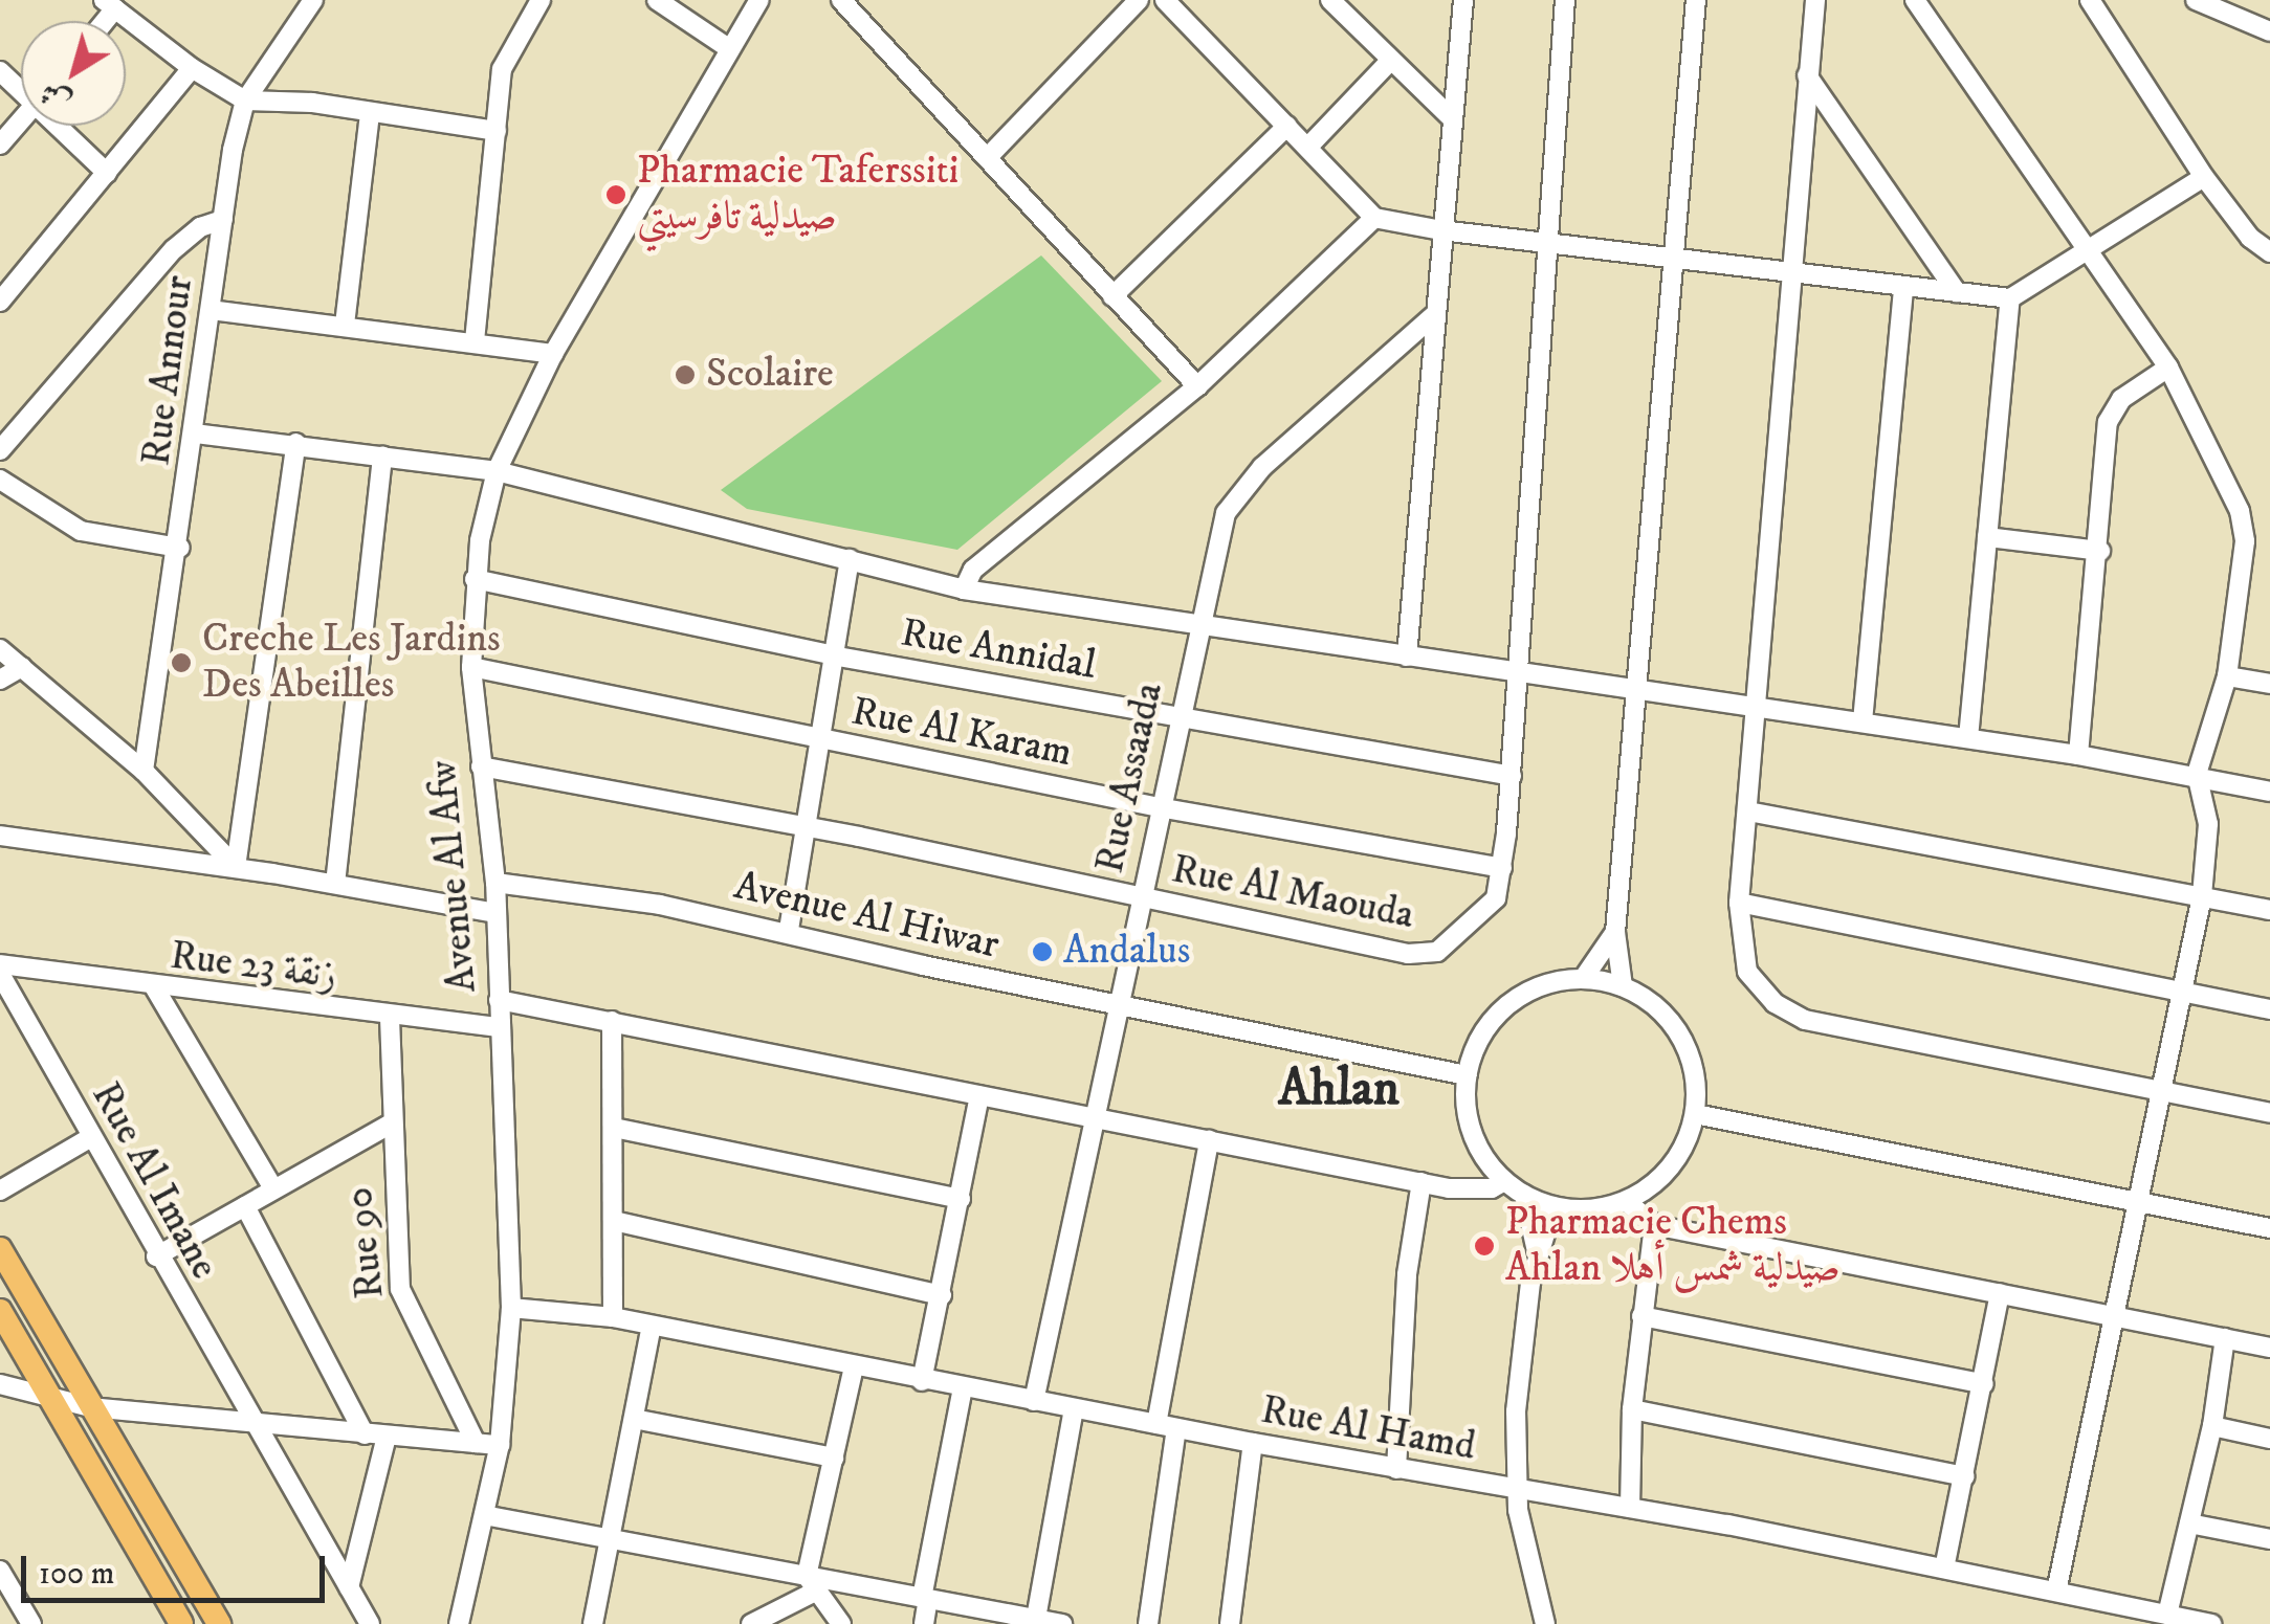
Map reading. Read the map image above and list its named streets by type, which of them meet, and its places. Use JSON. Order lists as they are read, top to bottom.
{
  "streets": {
    "street": [
      "Rue Annour",
      "Rue Annidal",
      "Rue Al Karam",
      "Rue Assaada",
      "Avenue Al Afw",
      "Rue Al Maouda",
      "Avenue Al Hiwar",
      "Rue 23 زنقة",
      "Rue Al Imane",
      "Rue 90",
      "Rue Al Hamd"
    ]
  },
  "crossings": [
    ["Rue Annidal", "Rue Assaada"],
    ["Rue Annidal", "Avenue Al Afw"],
    ["Rue Annidal", "Rue Al Maouda"],
    ["Rue Al Karam", "Rue Assaada"],
    ["Rue Al Karam", "Avenue Al Afw"],
    ["Rue Al Karam", "Rue Al Maouda"],
    ["Rue Assaada", "Rue Al Maouda"],
    ["Rue Assaada", "Avenue Al Hiwar"],
    ["Rue Assaada", "Rue Al Hamd"],
    ["Avenue Al Afw", "Rue Al Maouda"],
    ["Avenue Al Afw", "Avenue Al Hiwar"],
    ["Avenue Al Afw", "Rue 23 زنقة"],
    ["Avenue Al Afw", "Rue Al Hamd"],
    ["Rue 23 زنقة", "Rue 90"]
  ],
  "districts": ["Ahlan"],
  "places": [
    "Pharmacie Taferssiti صيدلية تافرسيتي",
    "Scolaire",
    "Creche Les Jardins Des Abeilles",
    "Andalus",
    "Pharmacie Chems Ahlan صيدلية شمس أهلا"
  ],
  "scale_bar": "100 m",
  "north": "bottom left"
}
